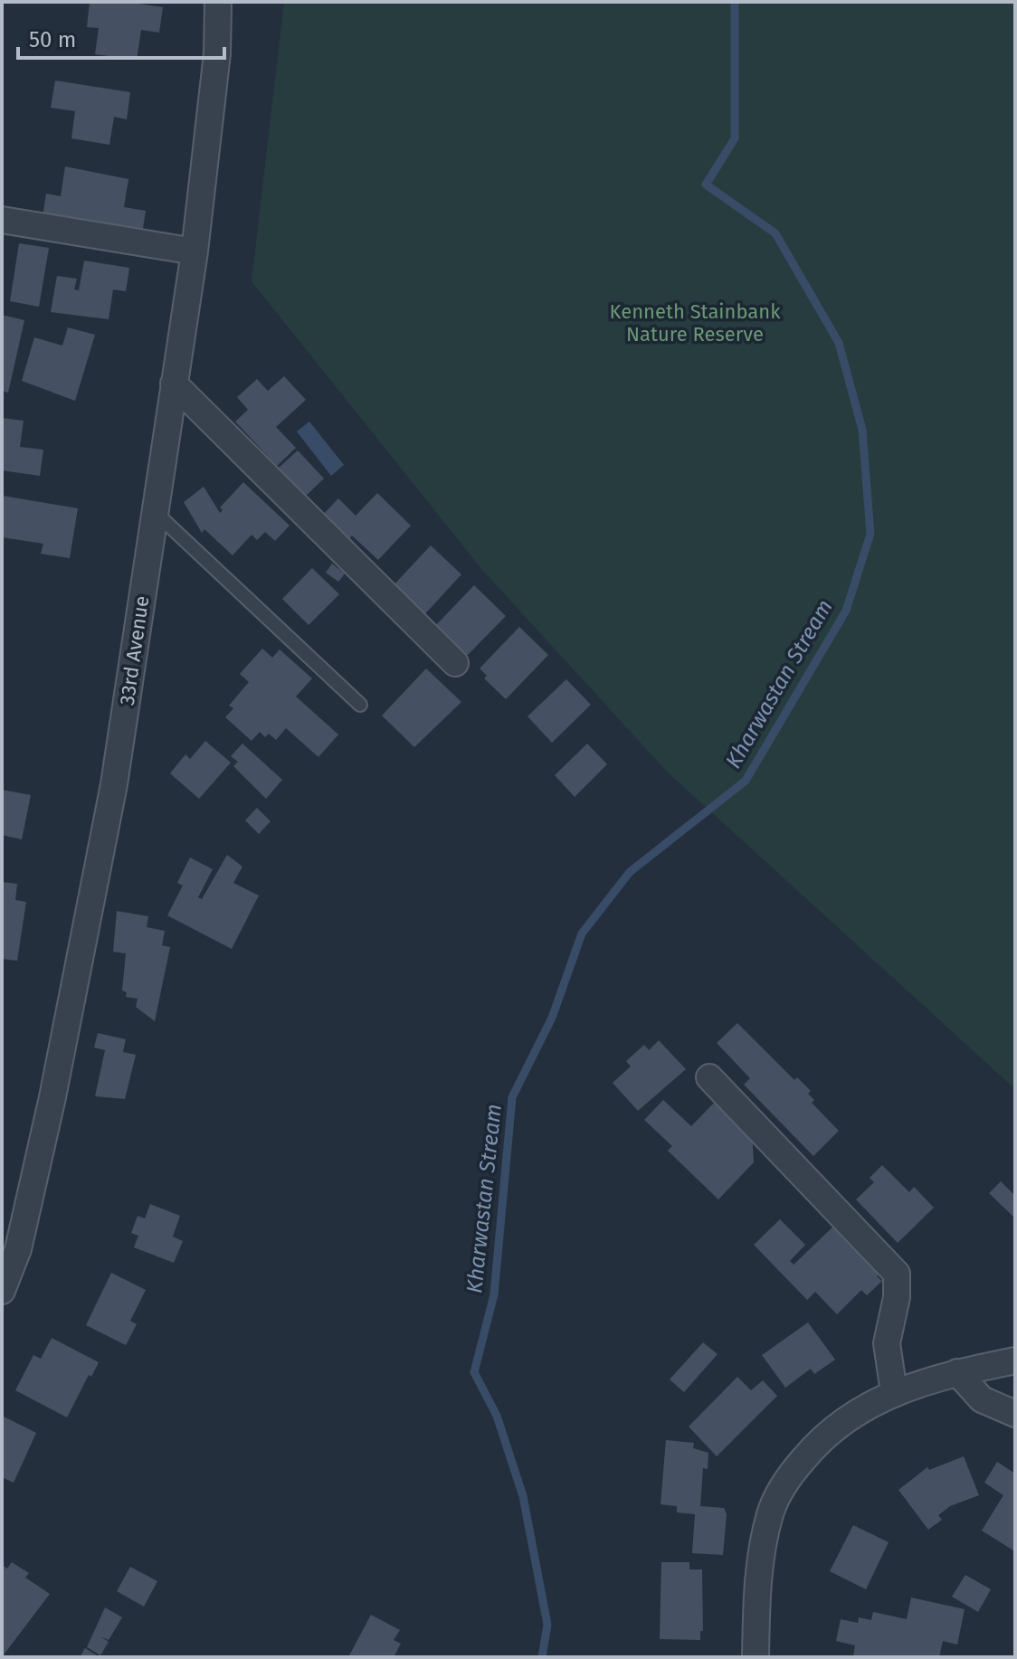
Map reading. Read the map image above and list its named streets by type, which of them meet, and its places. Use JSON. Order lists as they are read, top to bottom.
{
  "streets": {
    "street": ["33rd Avenue"]
  },
  "water": ["Kharwastan Stream"],
  "parks": ["Kenneth Stainbank Nature Reserve"],
  "scale_bar": "50 m"
}
